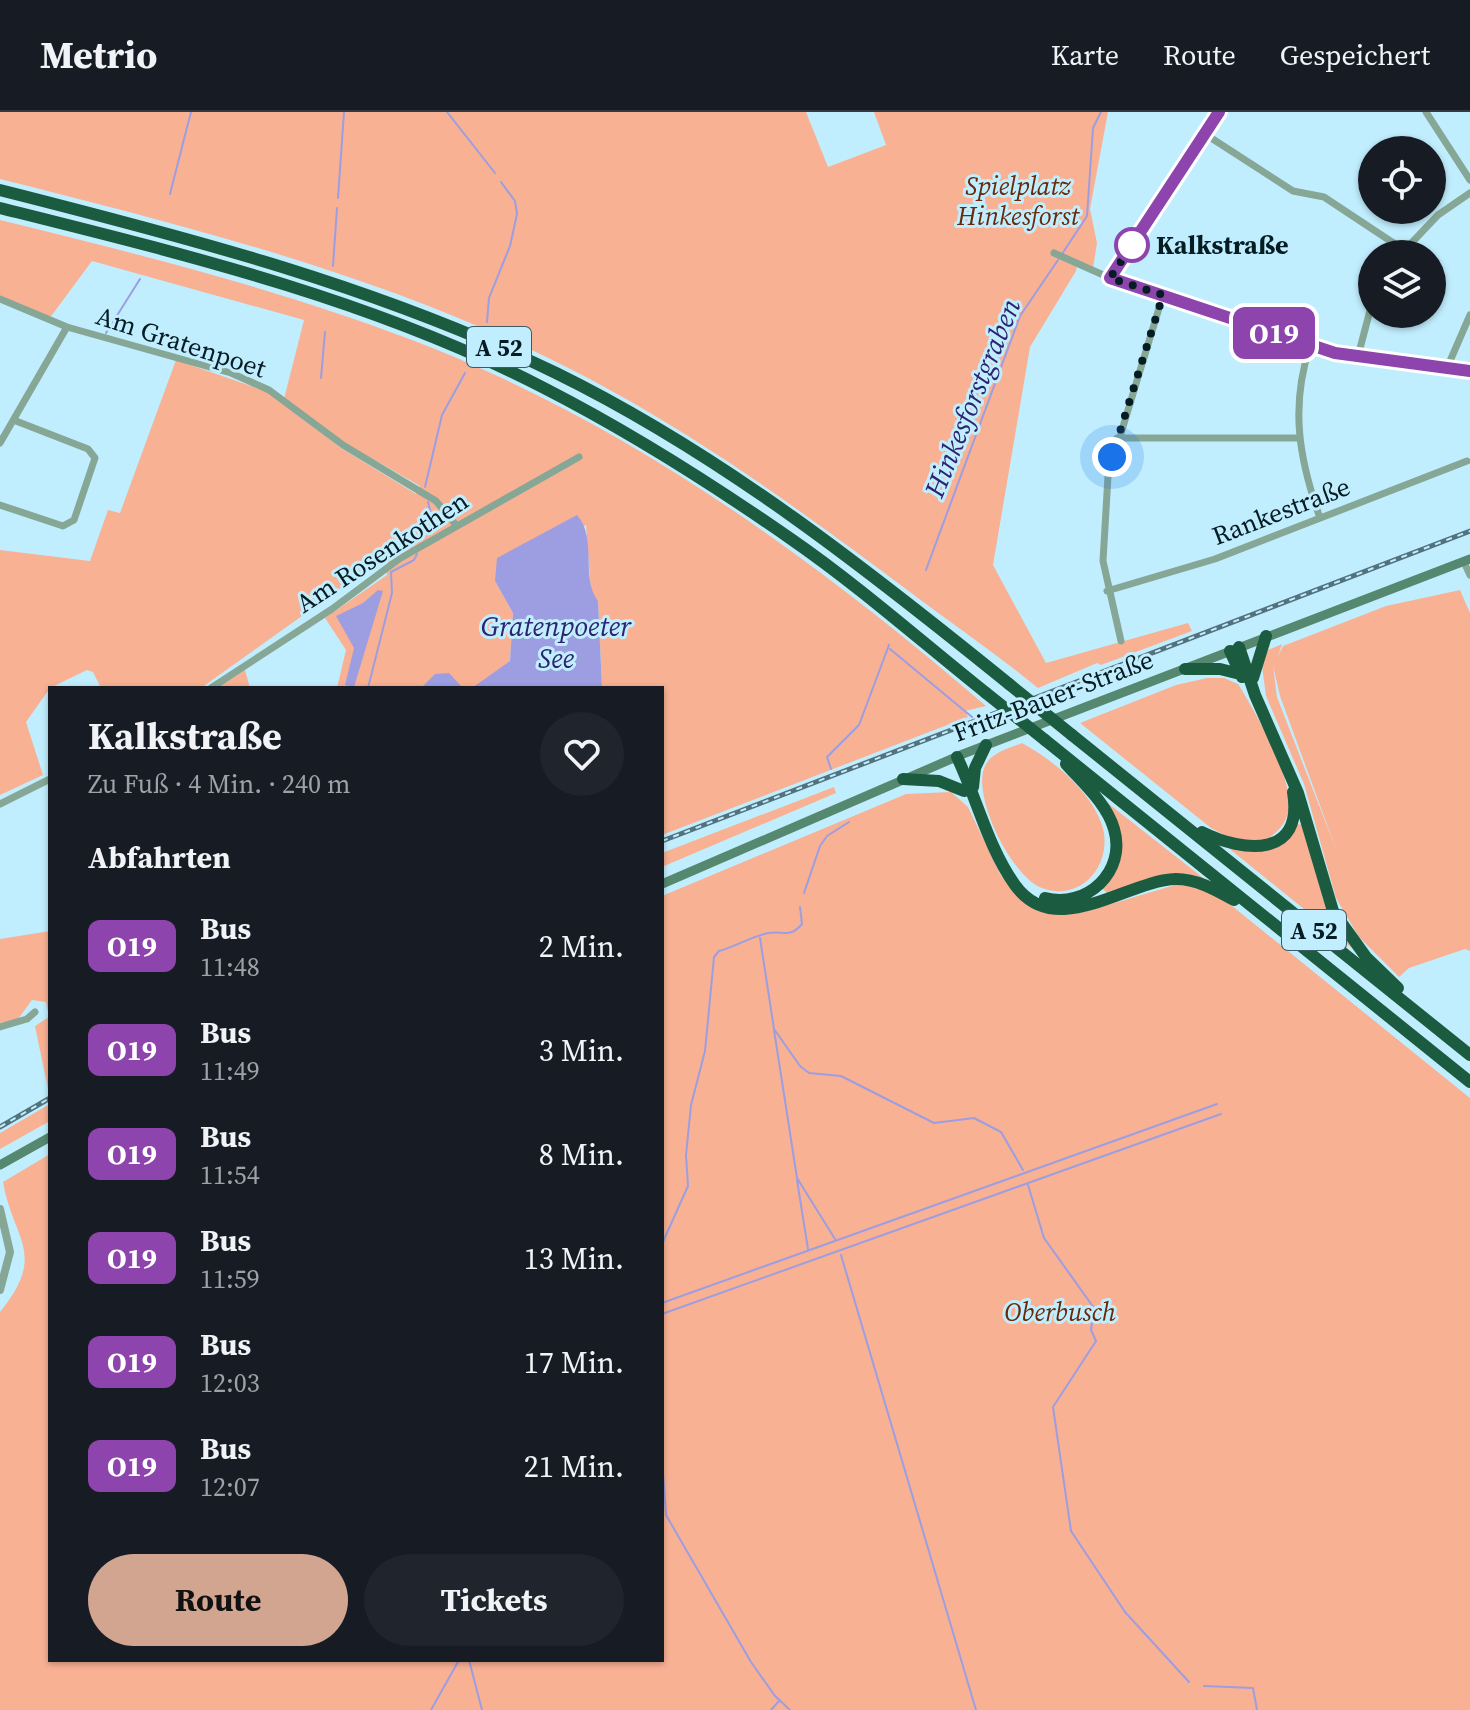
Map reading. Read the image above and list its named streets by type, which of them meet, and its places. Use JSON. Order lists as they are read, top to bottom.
{
  "streets": {
    "highway": ["A 52"],
    "main road": ["Fritz-Bauer-Straße"],
    "street": ["Am Gratenpoet", "Rankestraße", "Am Rosenkothen"]
  },
  "crossings": [
    ["Am Gratenpoet", "Am Rosenkothen"]
  ],
  "water": ["Hinkesforstgraben", "Gratenpoeter See"],
  "parks": ["Spielplatz Hinkesforst", "Oberbusch"],
  "places": ["Kalkstraße"],
  "lines": ["bus line O19"],
  "page": {
    "header": "Metrio",
    "nav": ["Karte", "Route", "Gespeichert"],
    "on_map": "O19",
    "heading": [
      ["Kalkstraße", "Zu Fuß · 4 Min. · 240 m"],
      "Abfahrten"
    ],
    "list": [
      {
        "mark": "O19",
        "name": "Bus",
        "note": "11:48",
        "value": "2 Min."
      },
      {
        "mark": "O19",
        "name": "Bus",
        "note": "11:49",
        "value": "3 Min."
      },
      {
        "mark": "O19",
        "name": "Bus",
        "note": "11:54",
        "value": "8 Min."
      },
      {
        "mark": "O19",
        "name": "Bus",
        "note": "11:59",
        "value": "13 Min."
      },
      {
        "mark": "O19",
        "name": "Bus",
        "note": "12:03",
        "value": "17 Min."
      },
      {
        "mark": "O19",
        "name": "Bus",
        "note": "12:07",
        "value": "21 Min."
      }
    ],
    "buttons": ["Route", "Tickets"]
  }
}
